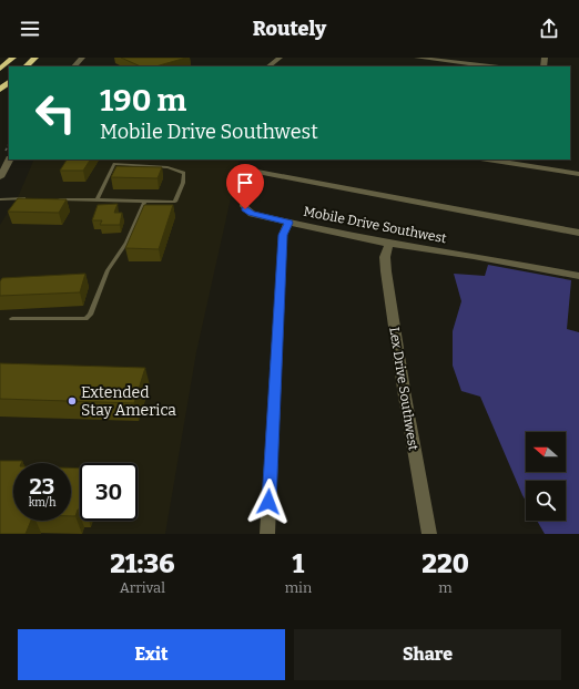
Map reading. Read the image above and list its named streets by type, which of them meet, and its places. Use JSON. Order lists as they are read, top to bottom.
{
  "streets": {
    "street": ["Mobile Drive Southwest", "Lex Drive Southwest"]
  },
  "crossings": [
    ["Mobile Drive Southwest", "Lex Drive Southwest"]
  ],
  "places": ["Extended Stay America"],
  "north": "left",
  "page": {
    "header": "Routely",
    "turn": ["190 m", "Mobile Drive Southwest"],
    "speed": "23 km/h",
    "limit": "30",
    "eta": [
      "21:36",
      "Arrival",
      "1",
      "min",
      "220",
      "m"
    ],
    "buttons": ["Exit", "Share"]
  }
}
